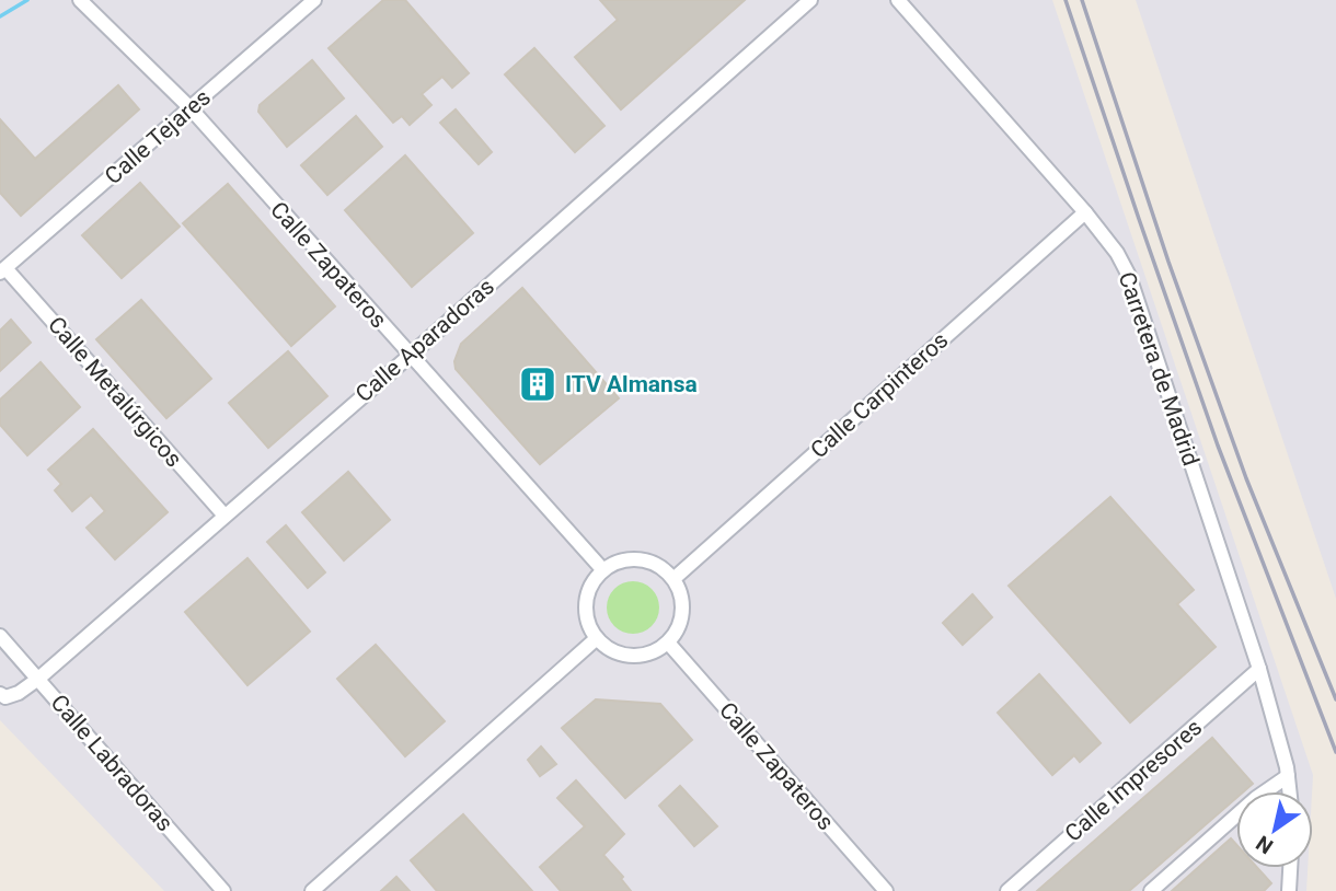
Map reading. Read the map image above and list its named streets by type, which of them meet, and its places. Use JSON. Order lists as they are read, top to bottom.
{
  "streets": {
    "street": [
      "Calle Tejares",
      "Calle Zapateros",
      "Calle Aparadoras",
      "Carretera de Madrid",
      "Calle Metalúrgicos",
      "Calle Carpinteros",
      "Calle Labradoras",
      "Calle Impresores"
    ]
  },
  "crossings": [
    ["Calle Tejares", "Calle Zapateros"],
    ["Calle Tejares", "Calle Metalúrgicos"],
    ["Calle Zapateros", "Calle Aparadoras"],
    ["Calle Zapateros", "Calle Carpinteros"],
    ["Calle Aparadoras", "Calle Metalúrgicos"],
    ["Calle Aparadoras", "Calle Labradoras"],
    ["Carretera de Madrid", "Calle Carpinteros"],
    ["Carretera de Madrid", "Calle Impresores"]
  ],
  "places": {
    "building": ["ITV Almansa"]
  },
  "north": "bottom left"
}
